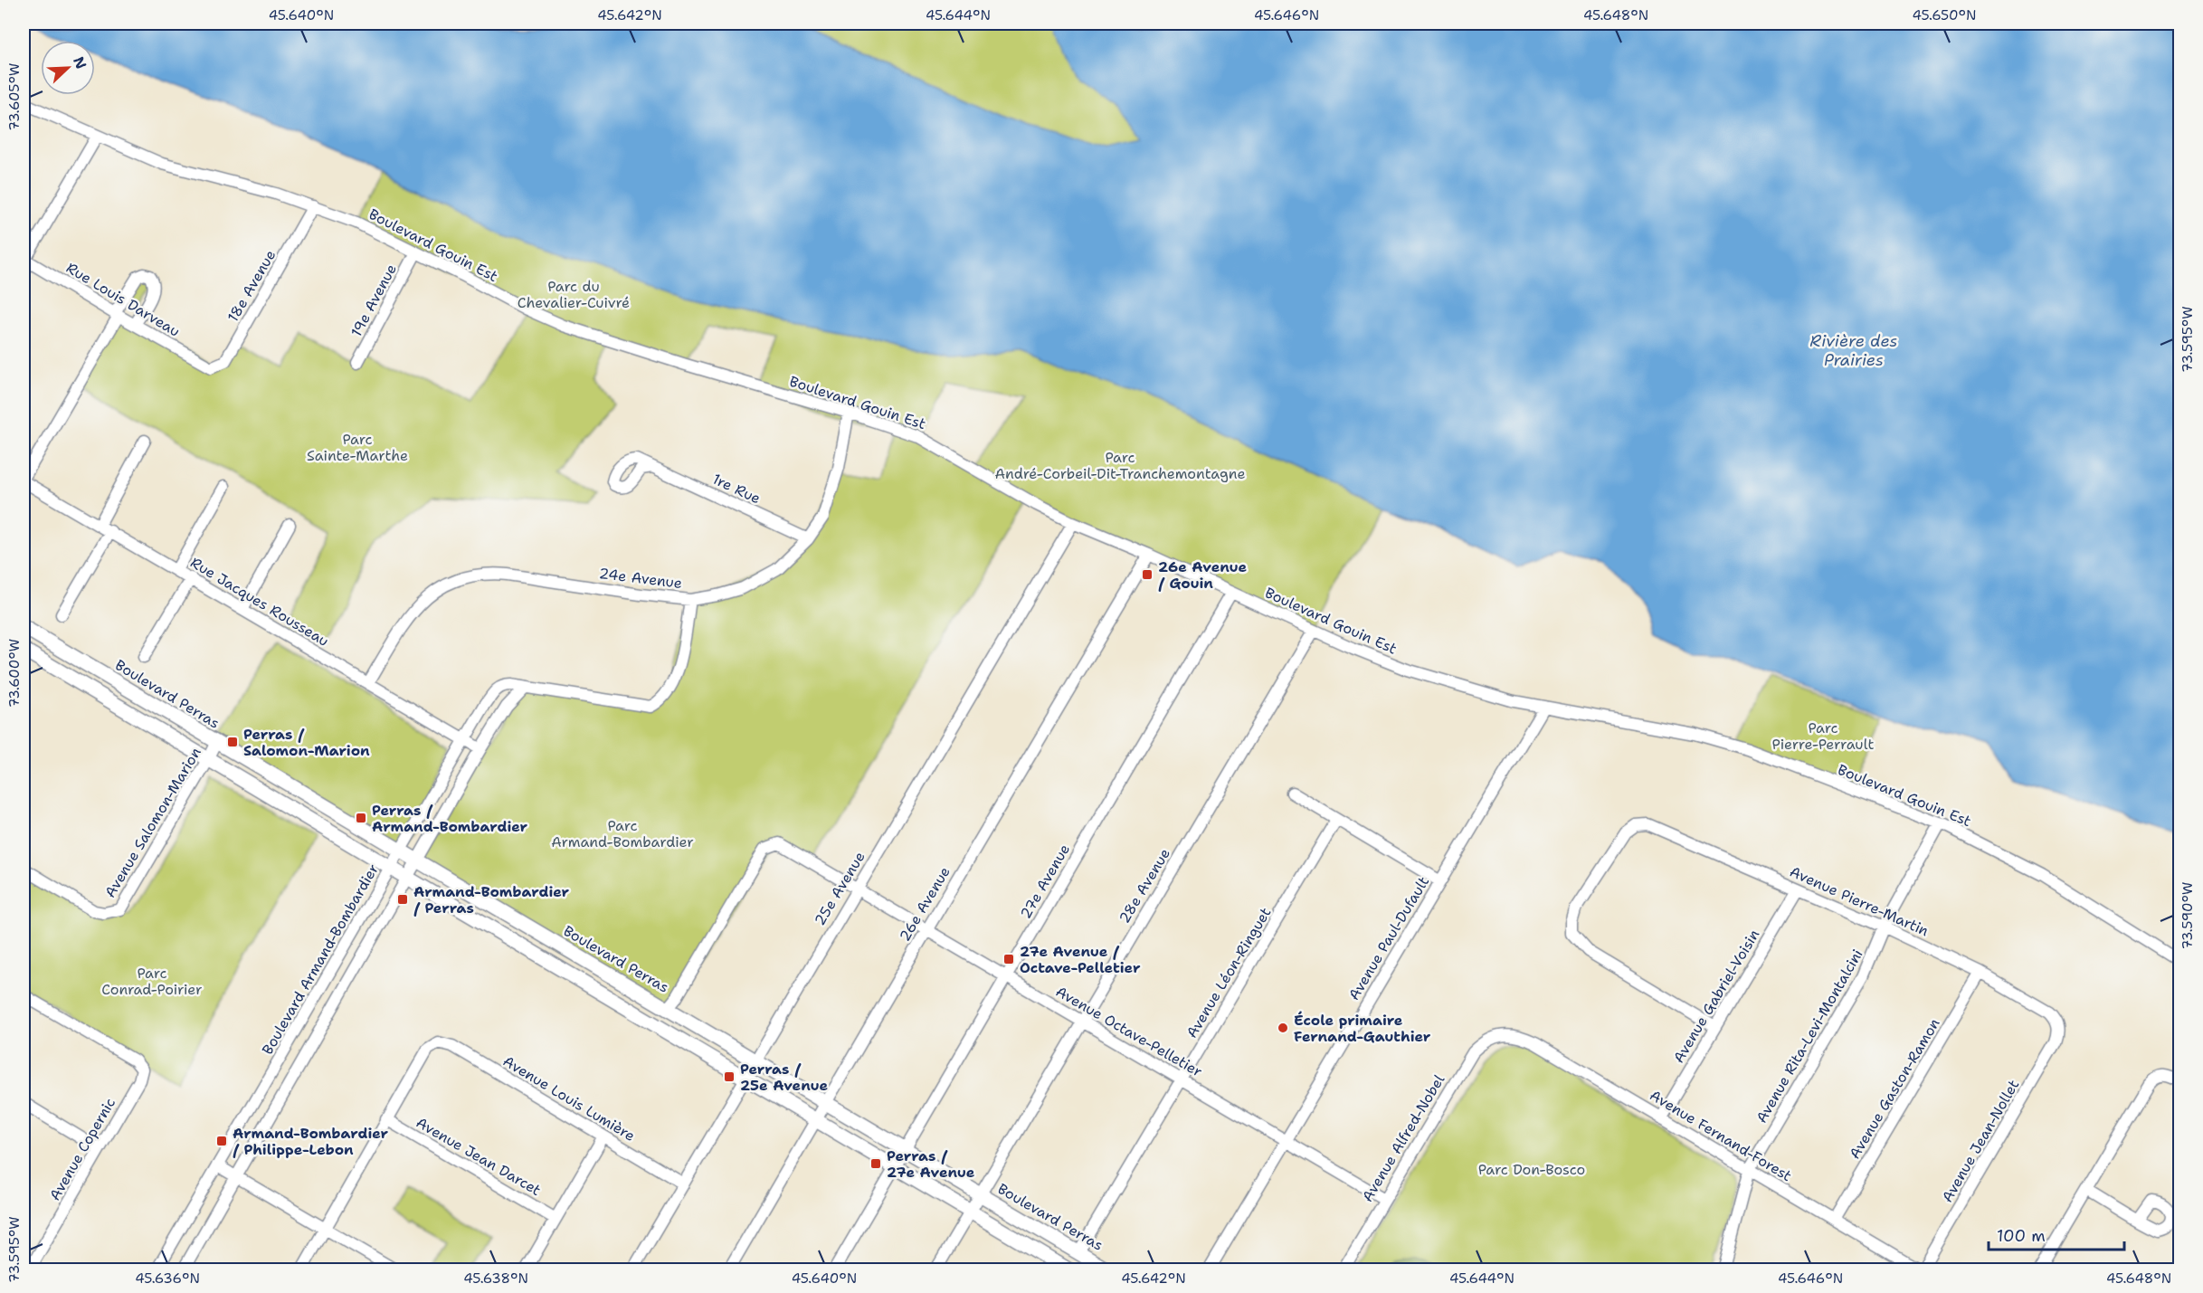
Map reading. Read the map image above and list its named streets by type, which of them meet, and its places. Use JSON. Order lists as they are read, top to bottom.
{
  "streets": {
    "main road": ["Boulevard Perras"],
    "street": [
      "Boulevard Gouin Est",
      "18e Avenue",
      "Rue Louis Darveau",
      "19e Avenue",
      "1re Rue",
      "24e Avenue",
      "Rue Jacques Rousseau",
      "Avenue Salomon-Marion",
      "27e Avenue",
      "28e Avenue",
      "25e Avenue",
      "Avenue Pierre-Martin",
      "26e Avenue",
      "Avenue Paul-Dufault",
      "Boulevard Armand-Bombardier",
      "Avenue Léon-Ringuet",
      "Avenue Gabriel-Voisin",
      "Avenue Octave-Pelletier",
      "Avenue Rita-Levi-Montalcini",
      "Avenue Gaston-Ramon",
      "Avenue Louis Lumière",
      "Avenue Fernand-Forest",
      "Avenue Alfred-Nobel",
      "Avenue Jean-Nollet",
      "Avenue Copernic",
      "Avenue Jean Darcet"
    ]
  },
  "crossings": [
    ["Boulevard Gouin Est", "18e Avenue"],
    ["Boulevard Gouin Est", "19e Avenue"],
    ["Boulevard Gouin Est", "24e Avenue"],
    ["Boulevard Gouin Est", "27e Avenue"],
    ["Boulevard Gouin Est", "28e Avenue"],
    ["Boulevard Gouin Est", "25e Avenue"],
    ["Boulevard Gouin Est", "26e Avenue"],
    ["Boulevard Gouin Est", "Avenue Paul-Dufault"],
    ["Boulevard Gouin Est", "Avenue Rita-Levi-Montalcini"],
    ["18e Avenue", "Rue Louis Darveau"],
    ["1re Rue", "24e Avenue"],
    ["24e Avenue", "Rue Jacques Rousseau"],
    ["24e Avenue", "Boulevard Armand-Bombardier"],
    ["Rue Jacques Rousseau", "Boulevard Armand-Bombardier"],
    ["Boulevard Perras", "Avenue Salomon-Marion"],
    ["Boulevard Perras", "27e Avenue"],
    ["Boulevard Perras", "28e Avenue"],
    ["Boulevard Perras", "25e Avenue"],
    ["Boulevard Perras", "26e Avenue"],
    ["Boulevard Perras", "Boulevard Armand-Bombardier"],
    ["Boulevard Perras", "Avenue Léon-Ringuet"],
    ["Boulevard Perras", "Avenue Octave-Pelletier"],
    ["27e Avenue", "Avenue Octave-Pelletier"],
    ["28e Avenue", "Avenue Octave-Pelletier"],
    ["25e Avenue", "Avenue Octave-Pelletier"],
    ["25e Avenue", "Avenue Louis Lumière"],
    ["Avenue Pierre-Martin", "Avenue Gabriel-Voisin"],
    ["Avenue Pierre-Martin", "Avenue Rita-Levi-Montalcini"],
    ["Avenue Pierre-Martin", "Avenue Gaston-Ramon"],
    ["Avenue Pierre-Martin", "Avenue Jean-Nollet"],
    ["26e Avenue", "Avenue Octave-Pelletier"],
    ["Avenue Paul-Dufault", "Avenue Octave-Pelletier"],
    ["Avenue Léon-Ringuet", "Avenue Octave-Pelletier"],
    ["Avenue Gabriel-Voisin", "Avenue Fernand-Forest"],
    ["Avenue Octave-Pelletier", "Avenue Alfred-Nobel"],
    ["Avenue Rita-Levi-Montalcini", "Avenue Fernand-Forest"],
    ["Avenue Gaston-Ramon", "Avenue Fernand-Forest"],
    ["Avenue Louis Lumière", "Avenue Jean Darcet"],
    ["Avenue Fernand-Forest", "Avenue Alfred-Nobel"],
    ["Avenue Fernand-Forest", "Avenue Jean-Nollet"]
  ],
  "water": ["Rivière des Prairies"],
  "parks": [
    "Parc du Chevalier-Cuivré",
    "Parc Sainte-Marthe",
    "Parc André-Corbeil-Dit-Tranchemontagne",
    "Parc Pierre-Perrault",
    "Parc Armand-Bombardier",
    "Parc Conrad-Poirier",
    "Parc Don-Bosco"
  ],
  "places": {
    "transit": [
      "26e Avenue / Gouin",
      "Perras / Salomon-Marion",
      "Perras / Armand-Bombardier",
      "Armand-Bombardier / Perras",
      "27e Avenue / Octave-Pelletier",
      "Perras / 25e Avenue",
      "Armand-Bombardier / Philippe-Lebon",
      "Perras / 27e Avenue"
    ],
    "other": ["École primaire Fernand-Gauthier"]
  },
  "scale_bar": "100 m",
  "north": "top right",
  "coordinates": [
    "45.640°N",
    "45.642°N",
    "45.644°N",
    "45.646°N",
    "45.648°N",
    "45.650°N",
    "73.605°W",
    "73.595°W",
    "73.600°W",
    "73.590°W",
    "45.636°N",
    "45.638°N"
  ]
}
